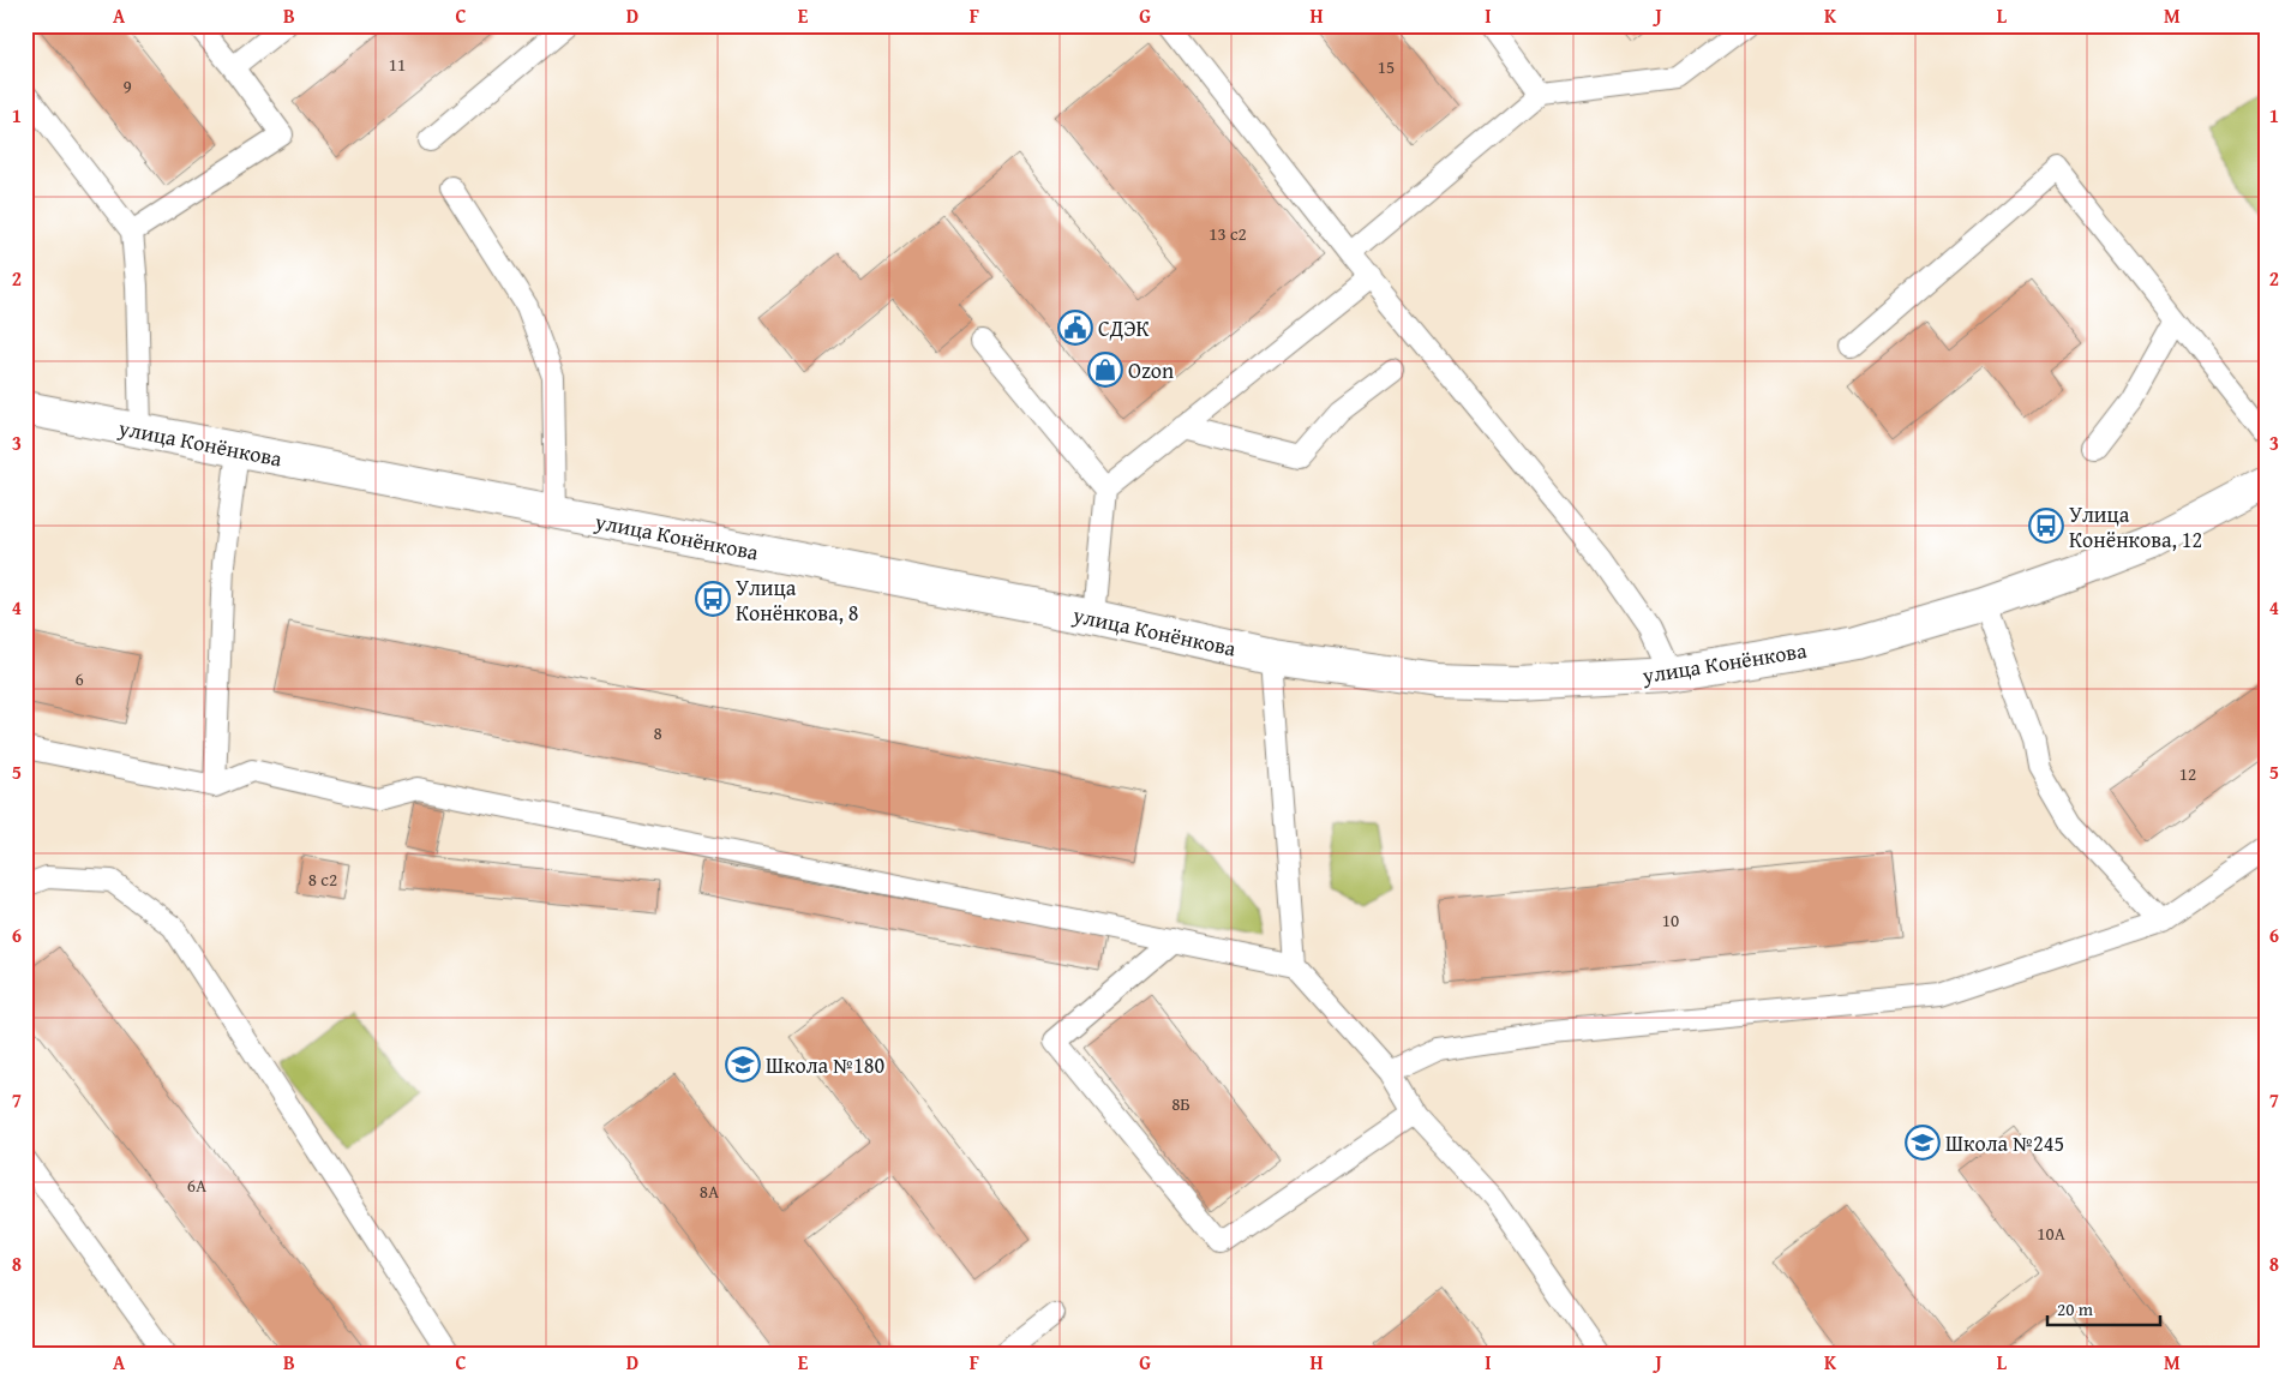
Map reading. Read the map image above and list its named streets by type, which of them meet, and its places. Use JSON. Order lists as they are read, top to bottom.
{
  "streets": {
    "street": ["улица Конёнкова"]
  },
  "places": {
    "public building": ["СДЭК"],
    "shop": ["Ozon"],
    "bus stop": ["Улица Конёнкова, 12", "Улица Конёнкова, 8"],
    "school or university": ["Школа №180", "Школа №245"]
  },
  "house_numbers": [
    "11",
    "15",
    "9",
    "13 с2",
    "6",
    "8",
    "12",
    "8 с2",
    "10",
    "8Б",
    "6А",
    "8А",
    "10А"
  ],
  "scale_bar": "20 m",
  "grid": {
    "columns": [
      "A",
      "B",
      "C",
      "D",
      "E",
      "F",
      "G",
      "H",
      "I",
      "J",
      "K",
      "L",
      "M"
    ],
    "rows": [
      "1",
      "2",
      "3",
      "4",
      "5",
      "6",
      "7",
      "8"
    ]
  }
}
